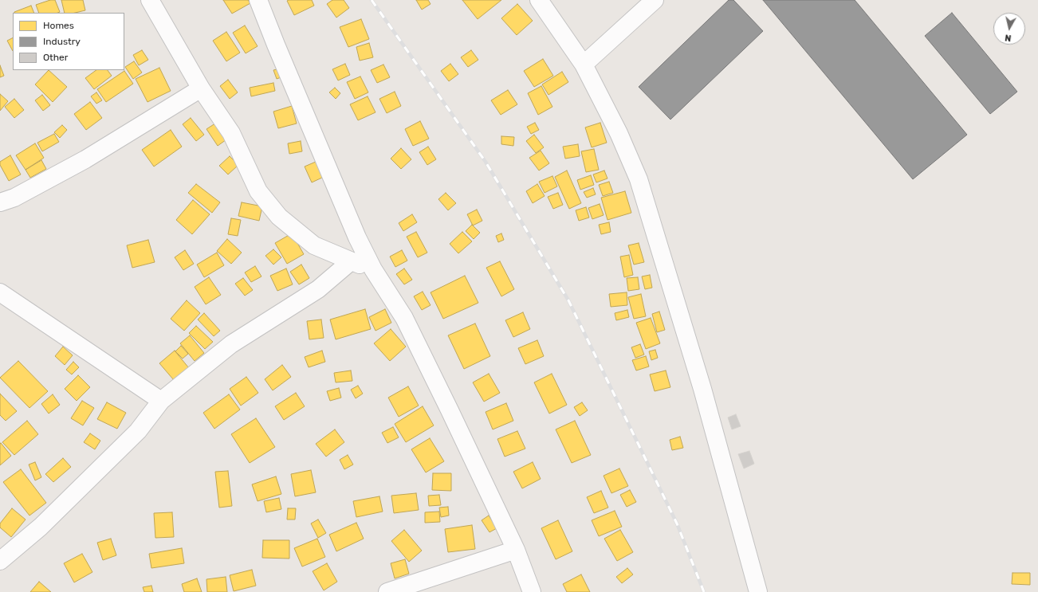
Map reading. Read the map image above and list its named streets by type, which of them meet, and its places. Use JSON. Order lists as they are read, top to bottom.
{
  "legend": ["Homes", "Industry", "Other"],
  "north": "bottom"
}
